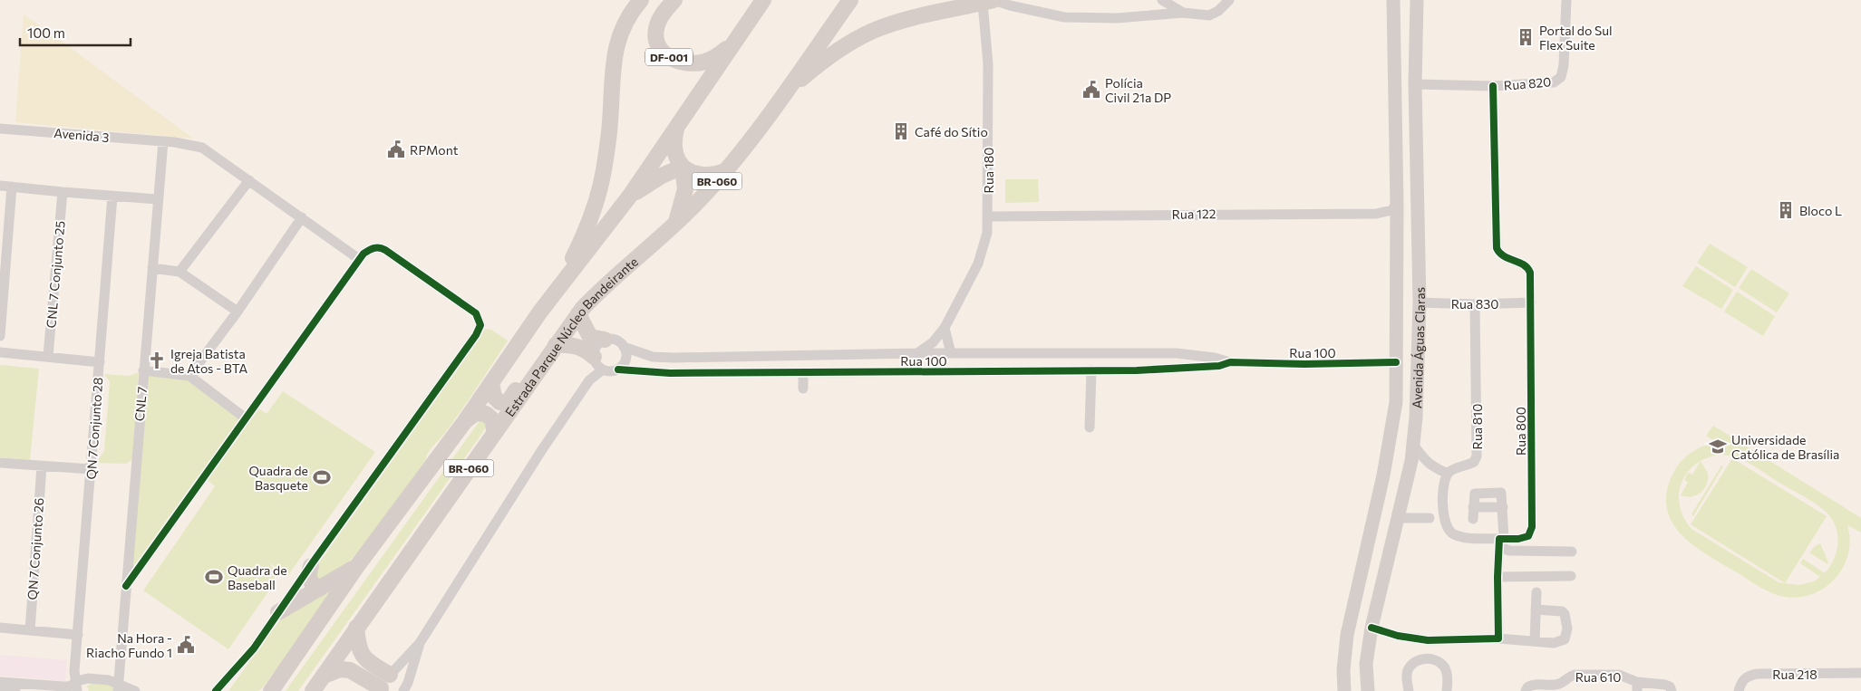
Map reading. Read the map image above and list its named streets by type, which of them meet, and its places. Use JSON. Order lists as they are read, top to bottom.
{
  "streets": {
    "highway": ["DF-001", "BR-060", "Estrada Parque Núcleo Bandeirante"],
    "main road": ["Avenida Águas Claras"],
    "street": [
      "Rua 820",
      "Avenida 3",
      "Rua 180",
      "Rua 122",
      "CNL 7 Conjunto 25",
      "Rua 830",
      "Rua 100",
      "CNL 7",
      "Rua 810",
      "QN 7 Conjunto 28",
      "Rua 800",
      "QN 7 Conjunto 26",
      "Rua 218",
      "Rua 610"
    ]
  },
  "crossings": [
    ["DF-001", "BR-060"],
    ["Rua 820", "Avenida Águas Claras"],
    ["Rua 820", "Rua 800"],
    ["Avenida 3", "CNL 7"],
    ["Rua 180", "Rua 122"],
    ["Rua 180", "Rua 100"],
    ["Rua 122", "Avenida Águas Claras"],
    ["Rua 830", "Avenida Águas Claras"],
    ["Rua 830", "Rua 810"],
    ["Rua 830", "Rua 800"],
    ["Avenida Águas Claras", "Rua 100"]
  ],
  "places": {
    "building": ["Portal do Sul Flex Suite", "Café do Sítio", "Bloco L"],
    "public building": ["Polícia Civil 21a DP", "RPMont", "Na Hora - Riacho Fundo 1"],
    "church": ["Igreja Batista de Atos - BTA"],
    "school or university": ["Universidade Católica de Brasília"],
    "sports": ["Quadra de Basquete", "Quadra de Baseball"]
  },
  "scale_bar": "100 m"
}
